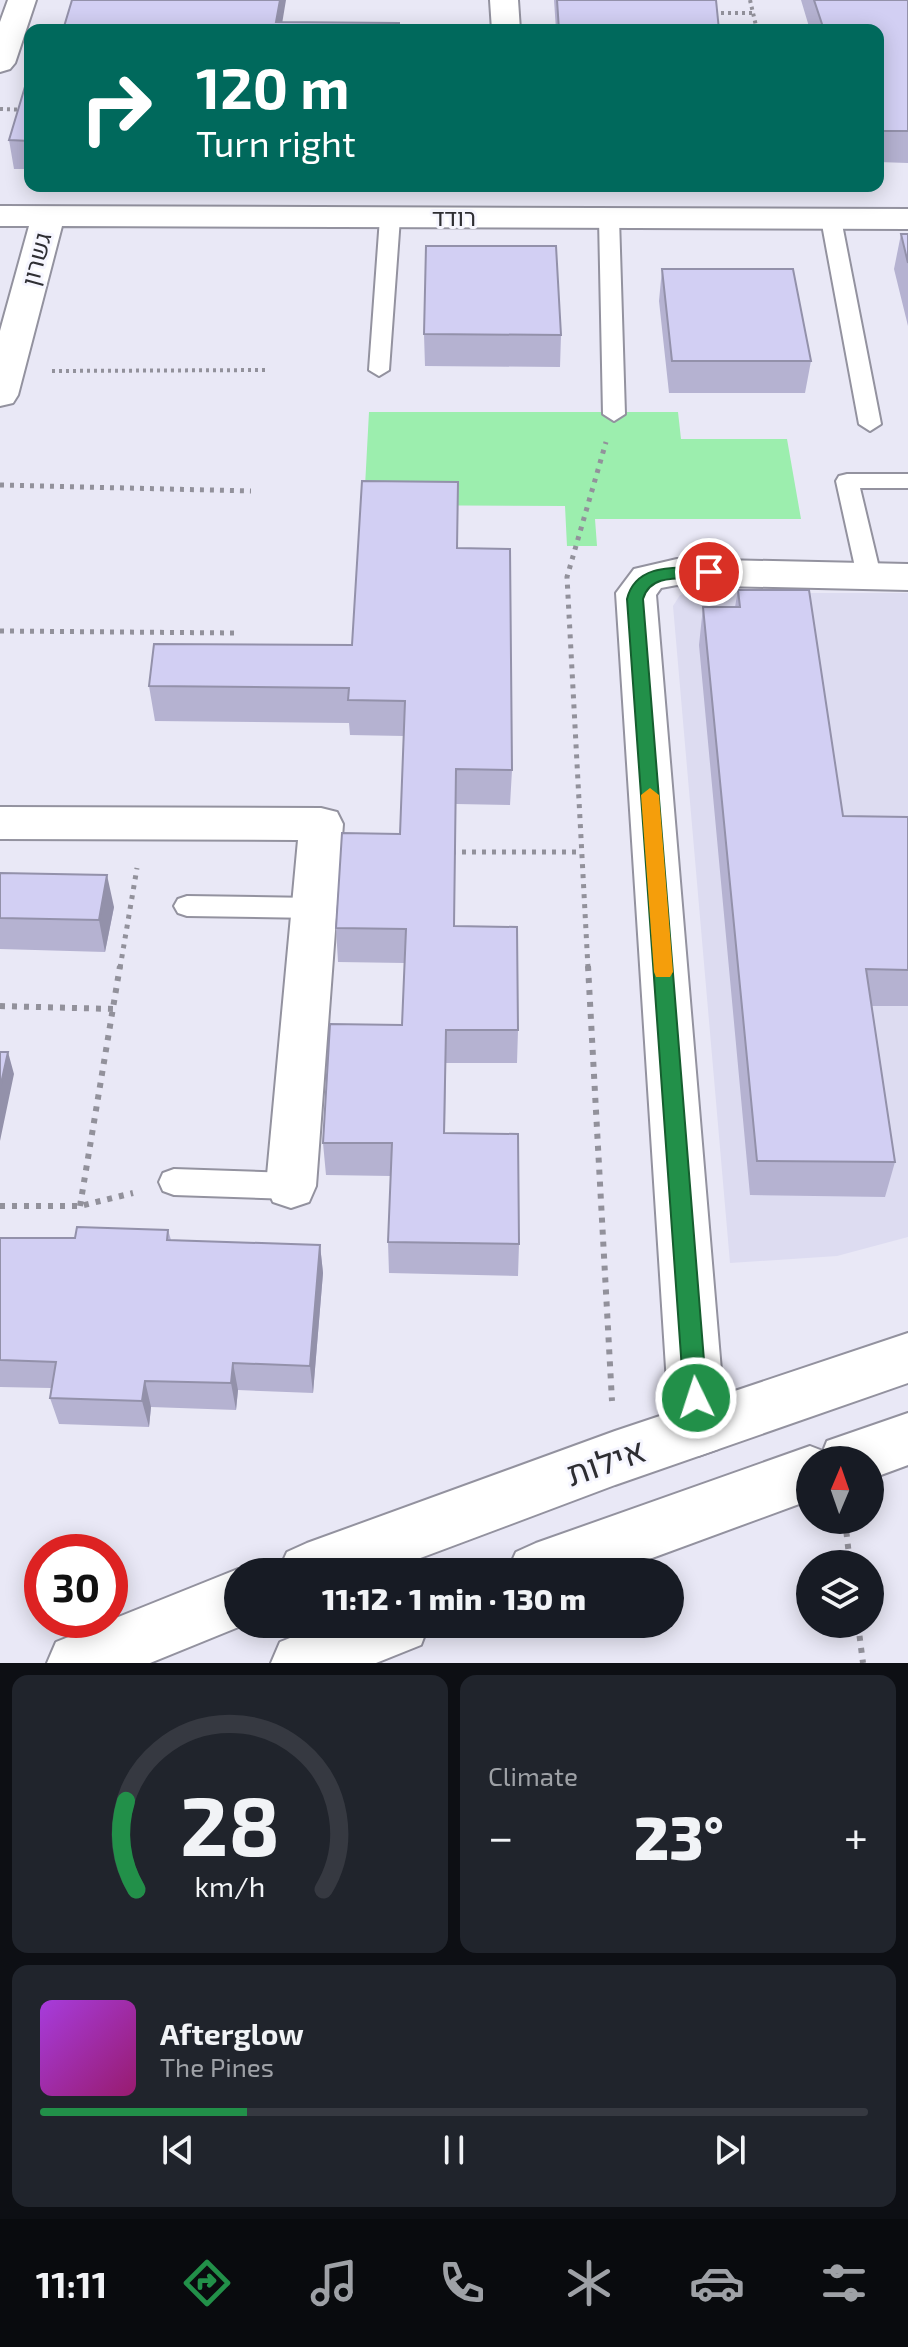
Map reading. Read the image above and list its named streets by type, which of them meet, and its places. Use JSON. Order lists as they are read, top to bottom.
{
  "streets": {
    "street": ["רודד", "גשרון", "אילות"]
  },
  "crossings": [
    ["רודד", "גשרון"]
  ],
  "north": "top",
  "page": {
    "turn": ["120 m", "Turn right"],
    "limit": "30",
    "trip": "11:12 · 1 min · 130 m",
    "tile": "Climate",
    "heat": ["−", "23°", "+"],
    "song": ["Afterglow", "The Pines"],
    "tabs": "11:11",
    "gauge": ["28", "km/h"]
  }
}
